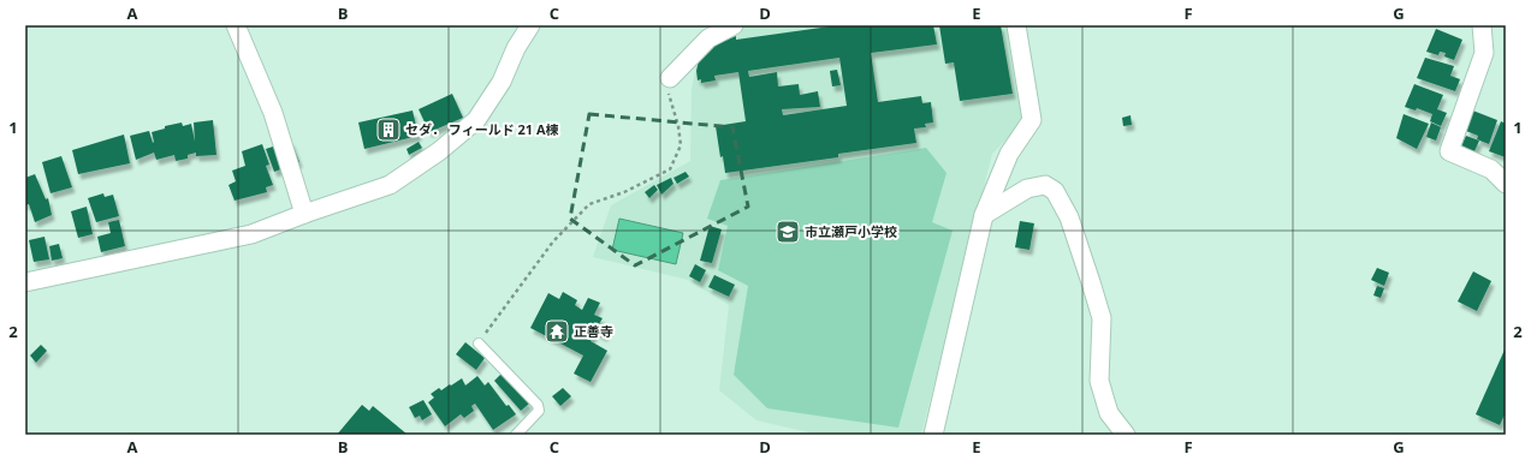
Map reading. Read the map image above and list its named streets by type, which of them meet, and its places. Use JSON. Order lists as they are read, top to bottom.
{
  "places": {
    "building": ["セダ． フィールド 21 A棟"],
    "school or university": ["市立瀬戸小学校"],
    "temple": ["正善寺"]
  },
  "grid": {
    "columns": [
      "A",
      "B",
      "C",
      "D",
      "E",
      "F",
      "G"
    ],
    "rows": ["1", "2"]
  }
}
